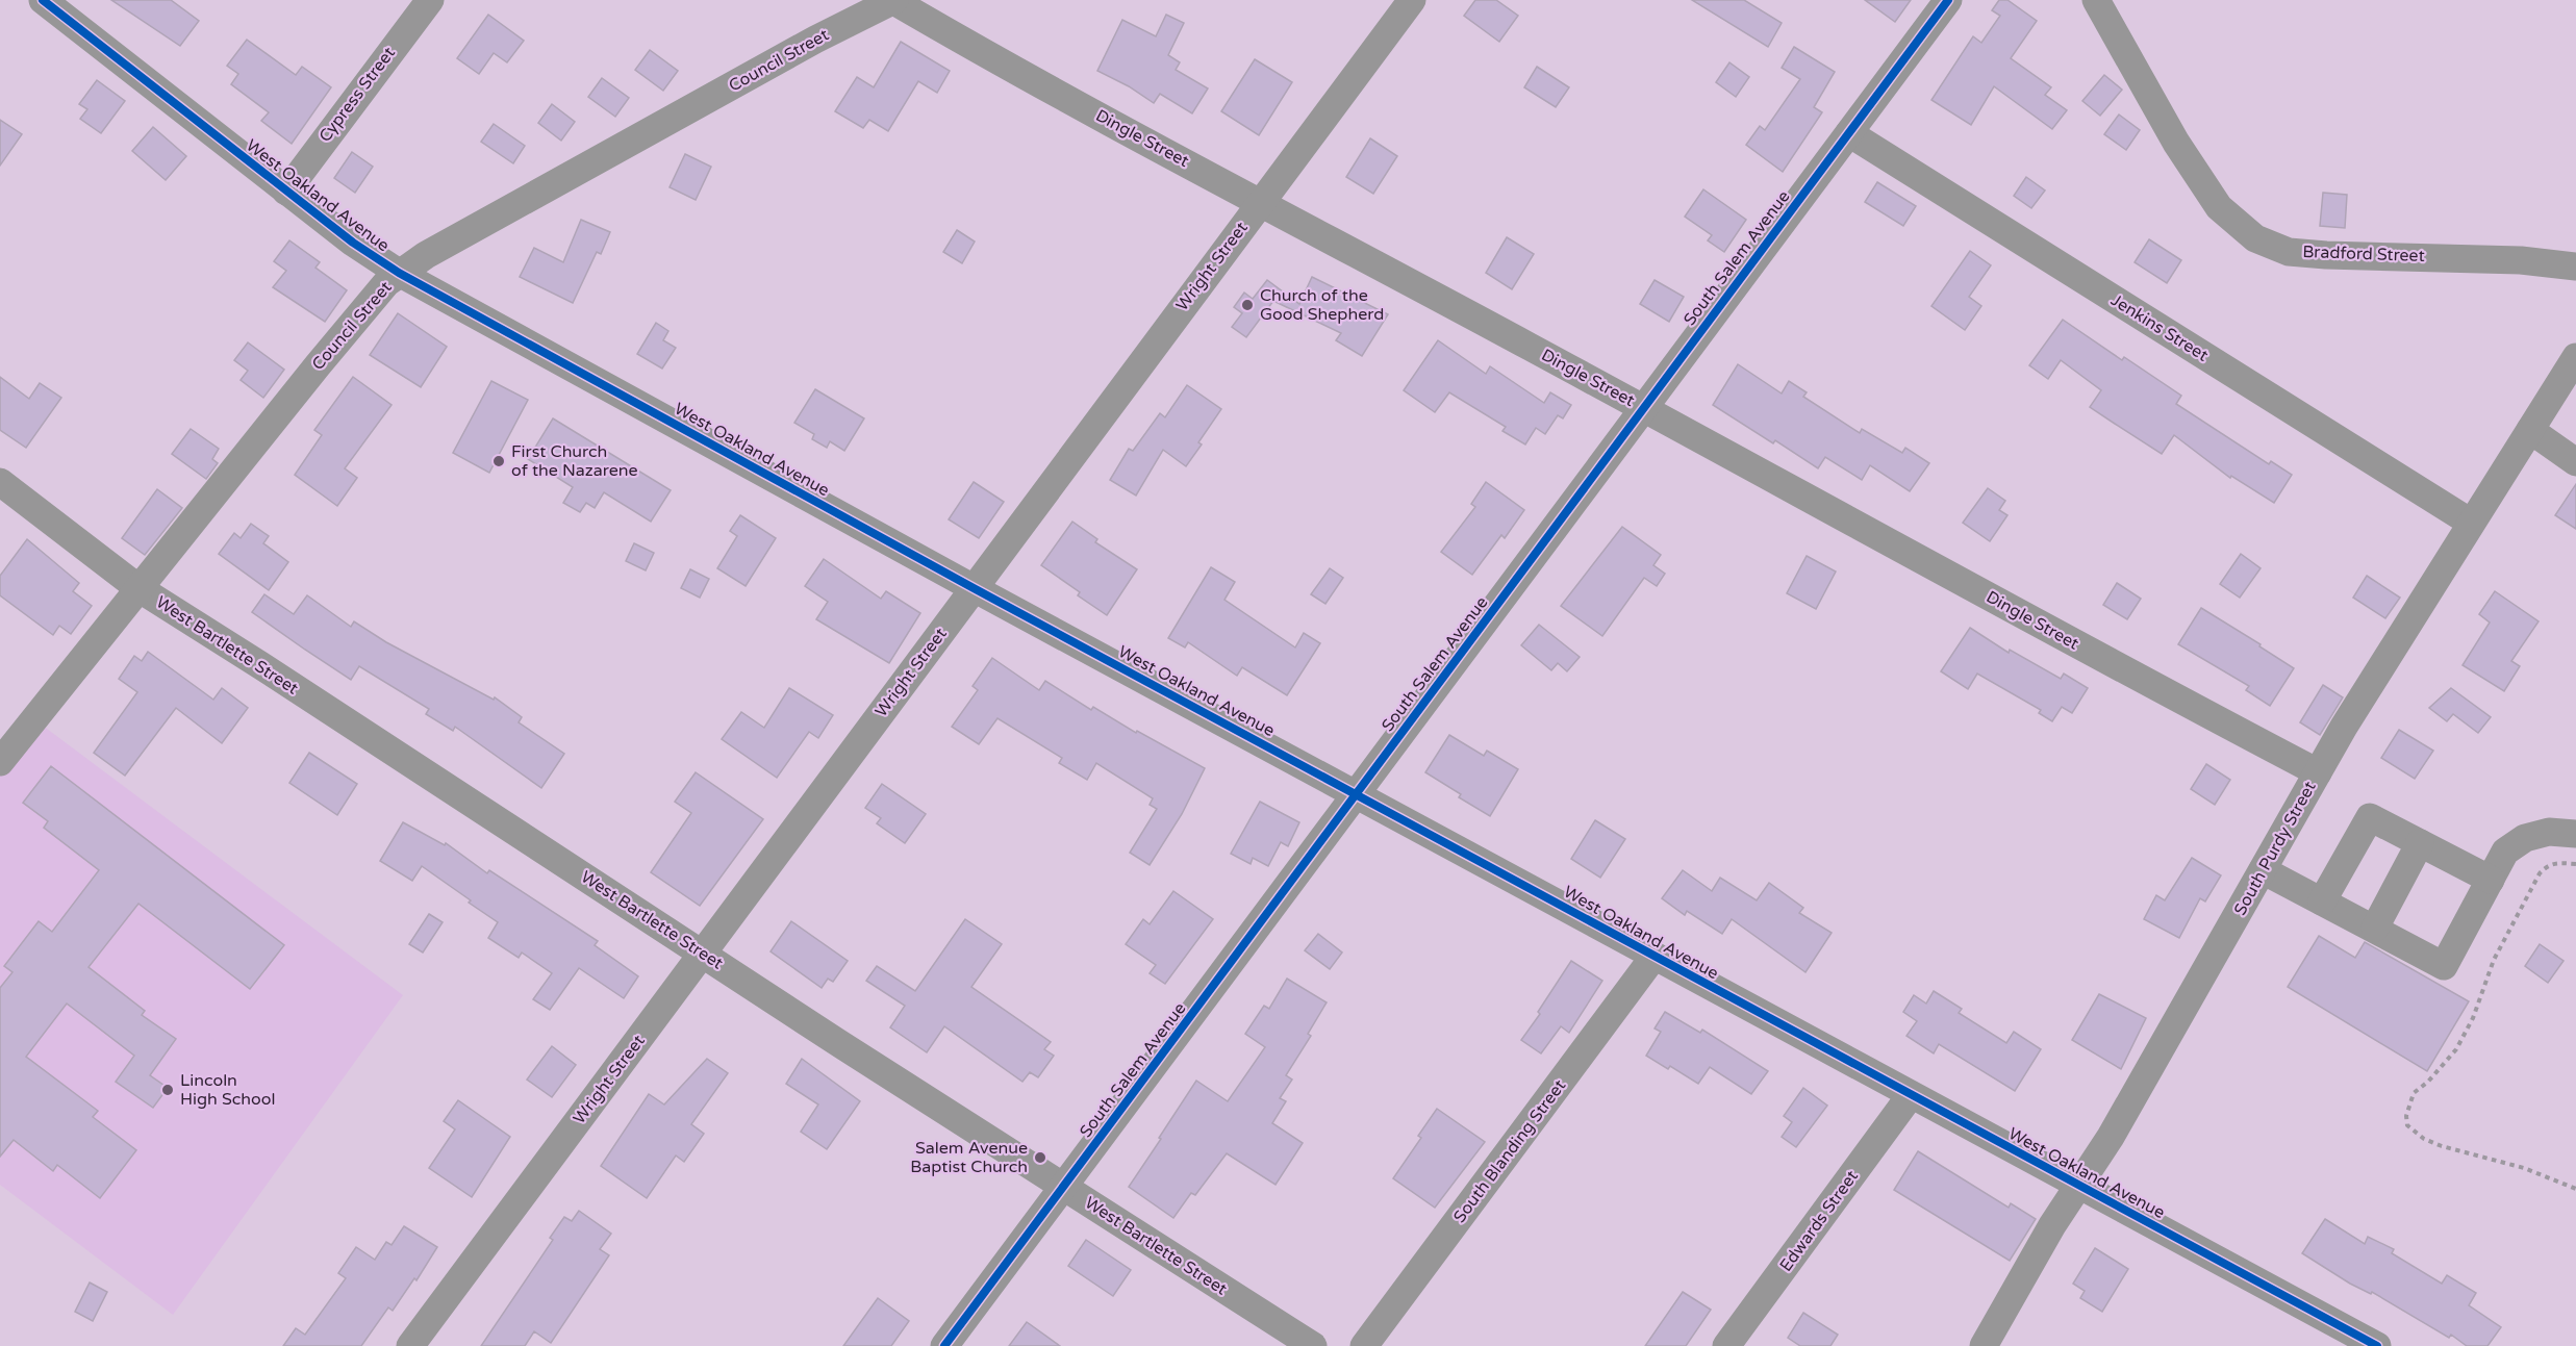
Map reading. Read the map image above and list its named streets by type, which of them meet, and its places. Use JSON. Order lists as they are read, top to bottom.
{
  "streets": {
    "street": [
      "Council Street",
      "Cypress Street",
      "Dingle Street",
      "West Oakland Avenue",
      "Bradford Street",
      "South Salem Avenue",
      "Wright Street",
      "Jenkins Street",
      "West Bartlette Street",
      "South Purdy Street",
      "South Blanding Street",
      "Edwards Street"
    ]
  },
  "crossings": [
    ["Council Street", "Dingle Street"],
    ["Council Street", "West Oakland Avenue"],
    ["Council Street", "West Bartlette Street"],
    ["Cypress Street", "West Oakland Avenue"],
    ["Dingle Street", "South Salem Avenue"],
    ["Dingle Street", "Wright Street"],
    ["Dingle Street", "South Purdy Street"],
    ["West Oakland Avenue", "South Salem Avenue"],
    ["West Oakland Avenue", "Wright Street"],
    ["West Oakland Avenue", "South Purdy Street"],
    ["West Oakland Avenue", "South Blanding Street"],
    ["West Oakland Avenue", "Edwards Street"],
    ["South Salem Avenue", "Jenkins Street"],
    ["South Salem Avenue", "West Bartlette Street"],
    ["Wright Street", "West Bartlette Street"],
    ["Jenkins Street", "South Purdy Street"]
  ],
  "places": [
    "Church of the Good Shepherd",
    "First Church of the Nazarene",
    "Lincoln High School",
    "Salem Avenue Baptist Church"
  ]
}
